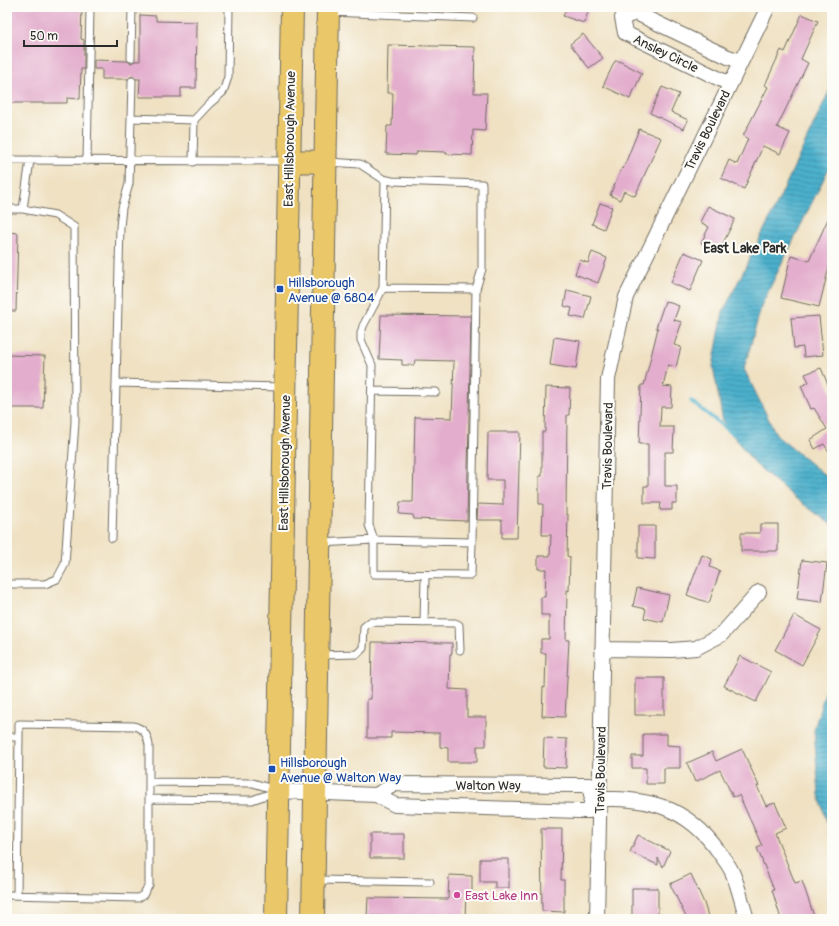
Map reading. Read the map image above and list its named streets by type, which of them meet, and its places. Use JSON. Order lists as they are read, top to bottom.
{
  "streets": {
    "main road": ["East Hillsborough Avenue"],
    "street": ["Ansley Circle", "Travis Boulevard", "Walton Way"]
  },
  "crossings": [
    ["Ansley Circle", "Travis Boulevard"],
    ["Travis Boulevard", "Walton Way"],
    ["East Hillsborough Avenue", "Walton Way"]
  ],
  "districts": ["East Lake Park"],
  "places": {
    "transit": ["Hillsborough Avenue @ 6804", "Hillsborough Avenue @ Walton Way"],
    "other": ["East Lake Inn"]
  },
  "scale_bar": "50 m"
}
